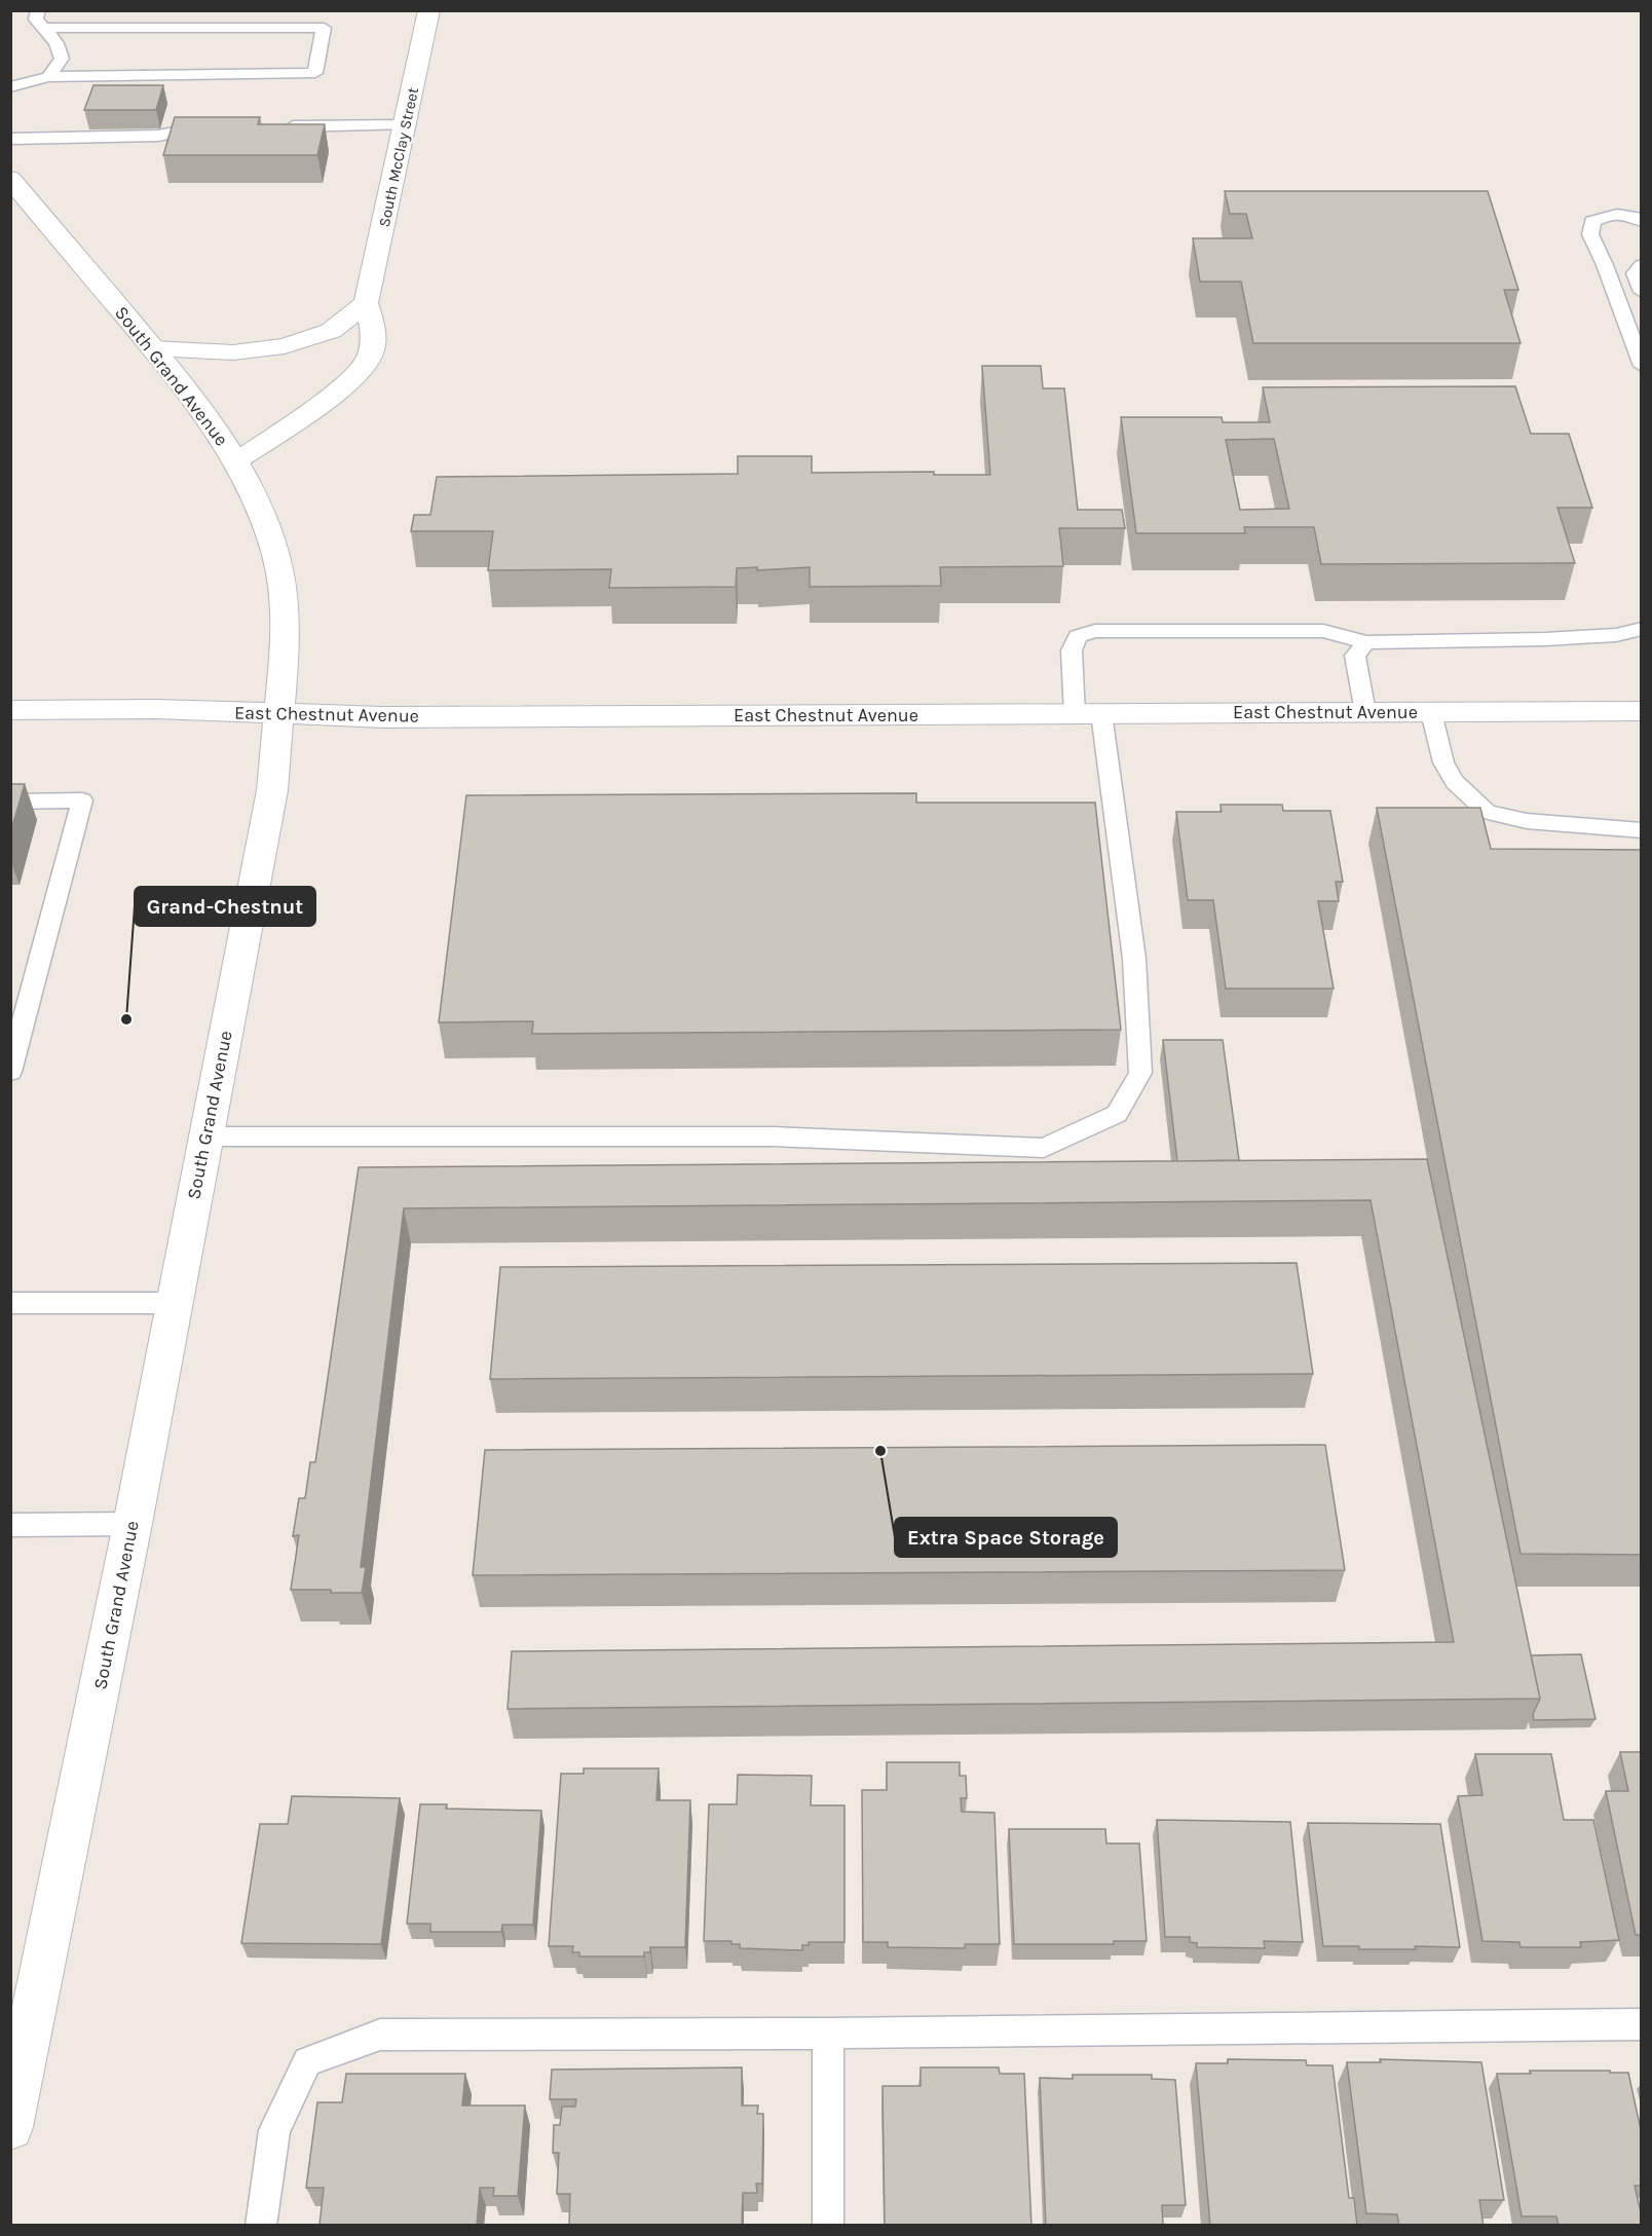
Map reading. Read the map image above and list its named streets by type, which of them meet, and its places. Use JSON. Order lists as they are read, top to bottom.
{
  "streets": {
    "street": ["South McClay Street", "South Grand Avenue", "East Chestnut Avenue"]
  },
  "crossings": [
    ["South McClay Street", "South Grand Avenue"],
    ["South Grand Avenue", "East Chestnut Avenue"]
  ],
  "places": ["Grand-Chestnut", "Extra Space Storage"]
}
